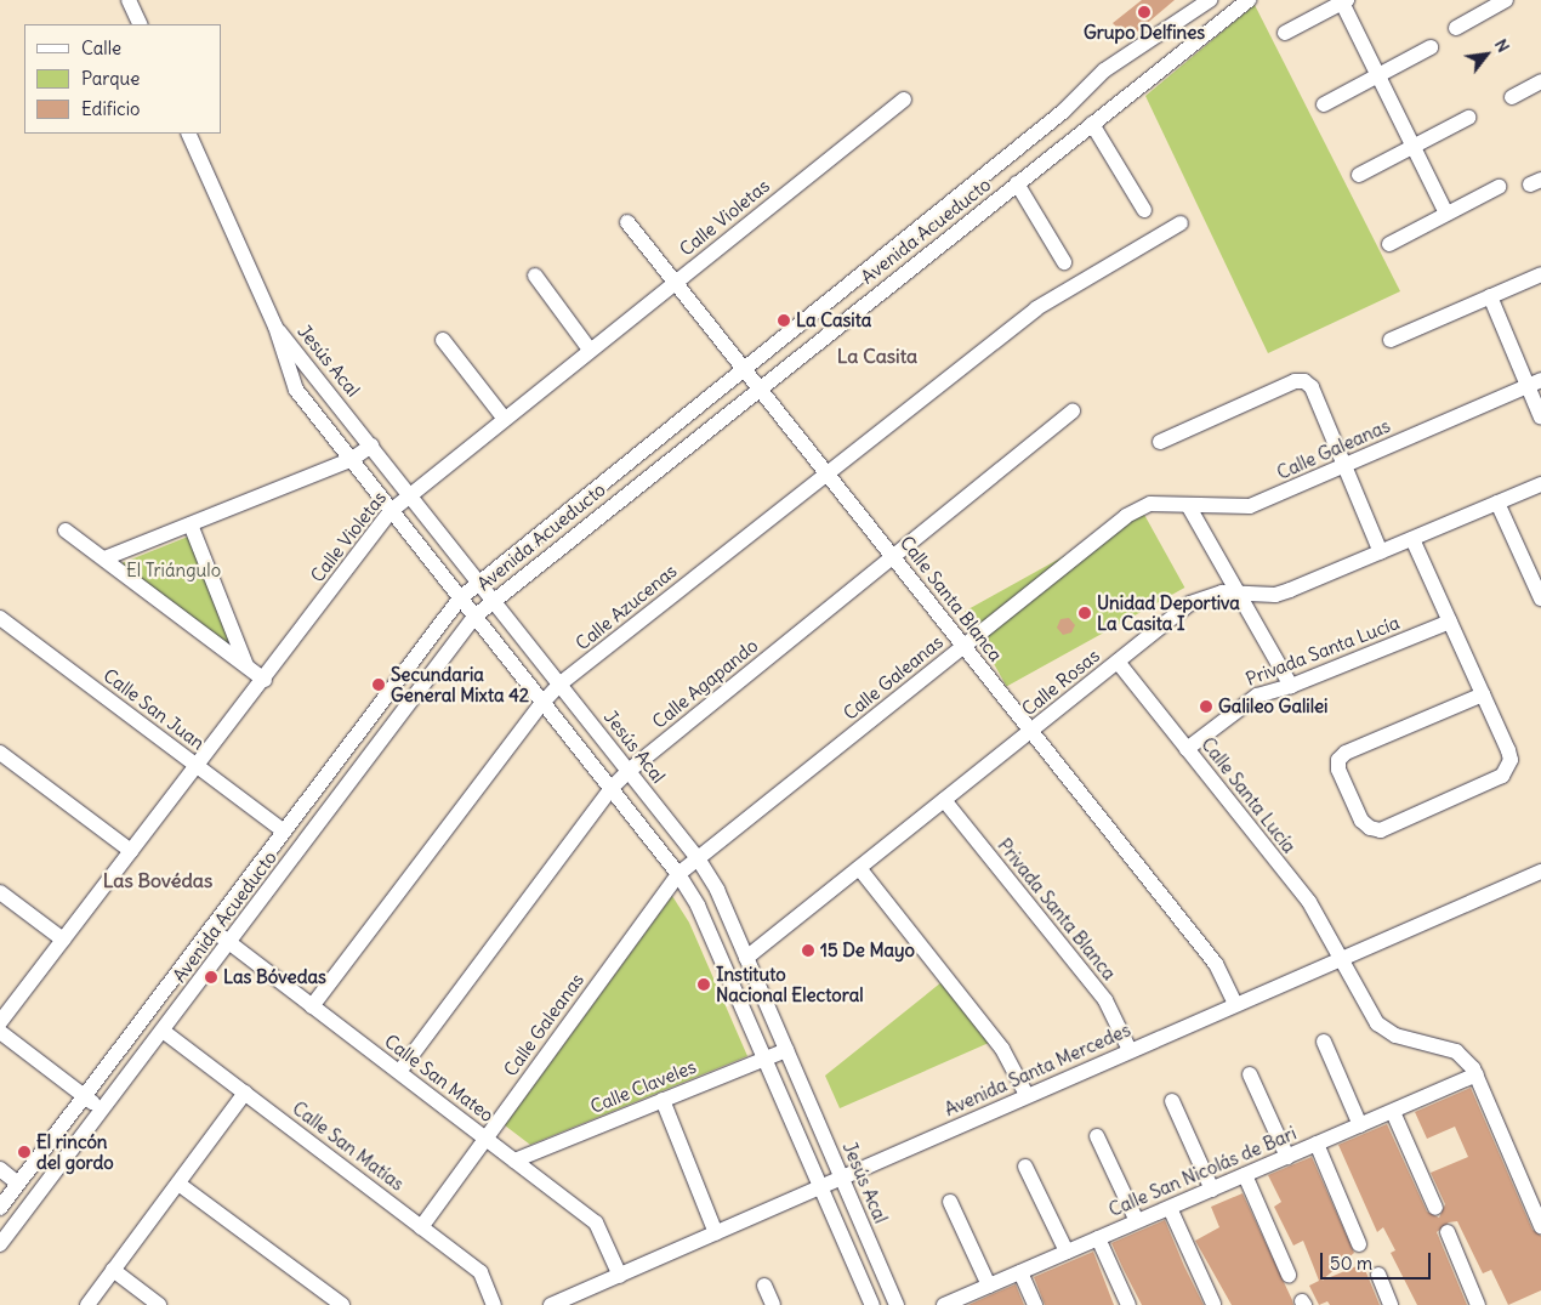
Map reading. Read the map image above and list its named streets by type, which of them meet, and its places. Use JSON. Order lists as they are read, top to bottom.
{
  "streets": {
    "street": [
      "Calle Violetas",
      "Avenida Acueducto",
      "Jesús Acal",
      "Calle Galeanas",
      "Calle Santa Blanca",
      "Calle Azucenas",
      "Privada Santa Lucía",
      "Calle Rosas",
      "Calle Agapando",
      "Calle San Juan",
      "Calle Santa Lucía",
      "Privada Santa Blanca",
      "Avenida Santa Mercedes",
      "Calle San Mateo",
      "Calle Claveles",
      "Calle San Matías",
      "Calle San Nicolás de Bari"
    ]
  },
  "crossings": [
    ["Calle Violetas", "Jesús Acal"],
    ["Calle Violetas", "Calle Santa Blanca"],
    ["Calle Violetas", "Calle San Juan"],
    ["Avenida Acueducto", "Jesús Acal"],
    ["Avenida Acueducto", "Calle Santa Blanca"],
    ["Avenida Acueducto", "Calle San Juan"],
    ["Avenida Acueducto", "Calle San Mateo"],
    ["Avenida Acueducto", "Calle San Matías"],
    ["Jesús Acal", "Calle Galeanas"],
    ["Jesús Acal", "Calle Azucenas"],
    ["Jesús Acal", "Calle Rosas"],
    ["Jesús Acal", "Calle Agapando"],
    ["Jesús Acal", "Avenida Santa Mercedes"],
    ["Jesús Acal", "Calle Claveles"],
    ["Calle Galeanas", "Calle Santa Blanca"],
    ["Calle Galeanas", "Calle San Mateo"],
    ["Calle Galeanas", "Calle San Matías"],
    ["Calle Santa Blanca", "Calle Azucenas"],
    ["Calle Santa Blanca", "Calle Rosas"],
    ["Calle Santa Blanca", "Calle Agapando"],
    ["Calle Santa Blanca", "Avenida Santa Mercedes"],
    ["Calle Azucenas", "Calle San Mateo"],
    ["Privada Santa Lucía", "Calle Santa Lucía"],
    ["Calle Rosas", "Calle Santa Lucía"],
    ["Calle Rosas", "Privada Santa Blanca"],
    ["Calle Agapando", "Calle San Mateo"],
    ["Calle Santa Lucía", "Avenida Santa Mercedes"],
    ["Calle Santa Lucía", "Calle San Nicolás de Bari"],
    ["Privada Santa Blanca", "Avenida Santa Mercedes"],
    ["Avenida Santa Mercedes", "Calle San Mateo"],
    ["Calle San Mateo", "Calle Claveles"]
  ],
  "districts": ["La Casita", "Las Bovédas"],
  "parks": ["El Triángulo"],
  "places": [
    "Grupo Delfines",
    "La Casita",
    "Unidad Deportiva La Casita I",
    "Secundaria General Mixta 42",
    "Galileo Galilei",
    "15 De Mayo",
    "Las Bóvedas",
    "Instituto Nacional Electoral",
    "El rincón del gordo"
  ],
  "legend": ["Calle", "Parque", "Edificio"],
  "scale_bar": "50 m",
  "north": "top right"
}
